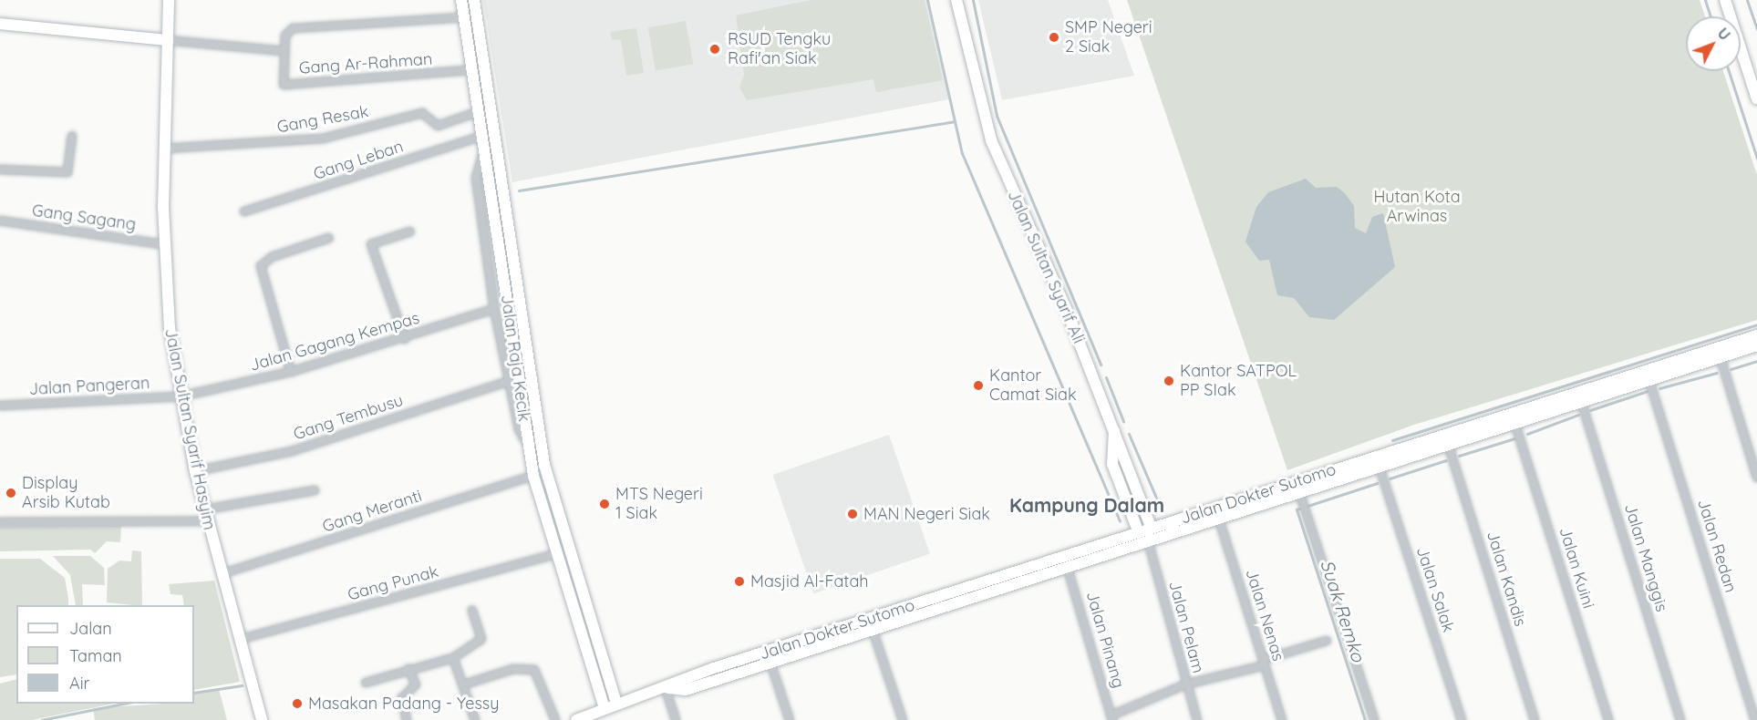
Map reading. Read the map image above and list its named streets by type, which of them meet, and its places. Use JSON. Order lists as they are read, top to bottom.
{
  "streets": {
    "main road": [
      "Jalan Sultan Syarif Ali",
      "Jalan Raja Kecik",
      "Jalan Sultan Syarif Hasyim",
      "Jalan Dokter Sutomo"
    ],
    "street": [
      "Gang Ar-Rahman",
      "Gang Resak",
      "Gang Leban",
      "Gang Sagang",
      "Jalan Gagang Kempas",
      "Jalan Pangeran",
      "Gang Tembusu",
      "Gang Meranti",
      "Jalan Redan",
      "Jalan Manggis",
      "Jalan Kuini",
      "Jalan Kandis",
      "Gang Punak",
      "Jalan Salak",
      "Jalan Nenas",
      "Jalan Pelam",
      "Jalan Pinang"
    ]
  },
  "crossings": [
    ["Gang Ar-Rahman", "Jalan Raja Kecik"],
    ["Gang Ar-Rahman", "Jalan Sultan Syarif Hasyim"],
    ["Gang Resak", "Jalan Raja Kecik"],
    ["Gang Resak", "Jalan Sultan Syarif Hasyim"],
    ["Gang Leban", "Jalan Raja Kecik"],
    ["Gang Sagang", "Jalan Sultan Syarif Hasyim"],
    ["Jalan Sultan Syarif Ali", "Jalan Dokter Sutomo"],
    ["Jalan Gagang Kempas", "Jalan Pangeran"],
    ["Jalan Gagang Kempas", "Jalan Sultan Syarif Hasyim"],
    ["Jalan Raja Kecik", "Jalan Dokter Sutomo"],
    ["Jalan Raja Kecik", "Gang Meranti"],
    ["Jalan Raja Kecik", "Gang Punak"],
    ["Jalan Pangeran", "Jalan Sultan Syarif Hasyim"],
    ["Gang Tembusu", "Jalan Sultan Syarif Hasyim"],
    ["Jalan Sultan Syarif Hasyim", "Gang Meranti"],
    ["Jalan Sultan Syarif Hasyim", "Gang Punak"],
    ["Jalan Dokter Sutomo", "Jalan Redan"],
    ["Jalan Dokter Sutomo", "Jalan Manggis"],
    ["Jalan Dokter Sutomo", "Jalan Kuini"],
    ["Jalan Dokter Sutomo", "Jalan Kandis"],
    ["Jalan Dokter Sutomo", "Jalan Salak"],
    ["Jalan Dokter Sutomo", "Jalan Nenas"],
    ["Jalan Dokter Sutomo", "Jalan Pelam"],
    ["Jalan Dokter Sutomo", "Jalan Pinang"]
  ],
  "districts": ["Kampung Dalam"],
  "water": ["Suak Remko"],
  "parks": ["Hutan Kota Arwinas"],
  "places": [
    "SMP Negeri 2 Siak",
    "RSUD Tengku Rafi'an Siak",
    "Kantor SATPOL PP SIak",
    "Kantor Camat Siak",
    "Display Arsib Kutab",
    "MTS Negeri 1 Siak",
    "MAN Negeri Siak",
    "Masjid Al-Fatah",
    "Masakan Padang - Yessy"
  ],
  "legend": ["Jalan", "Taman", "Air"],
  "north": "top right"
}
